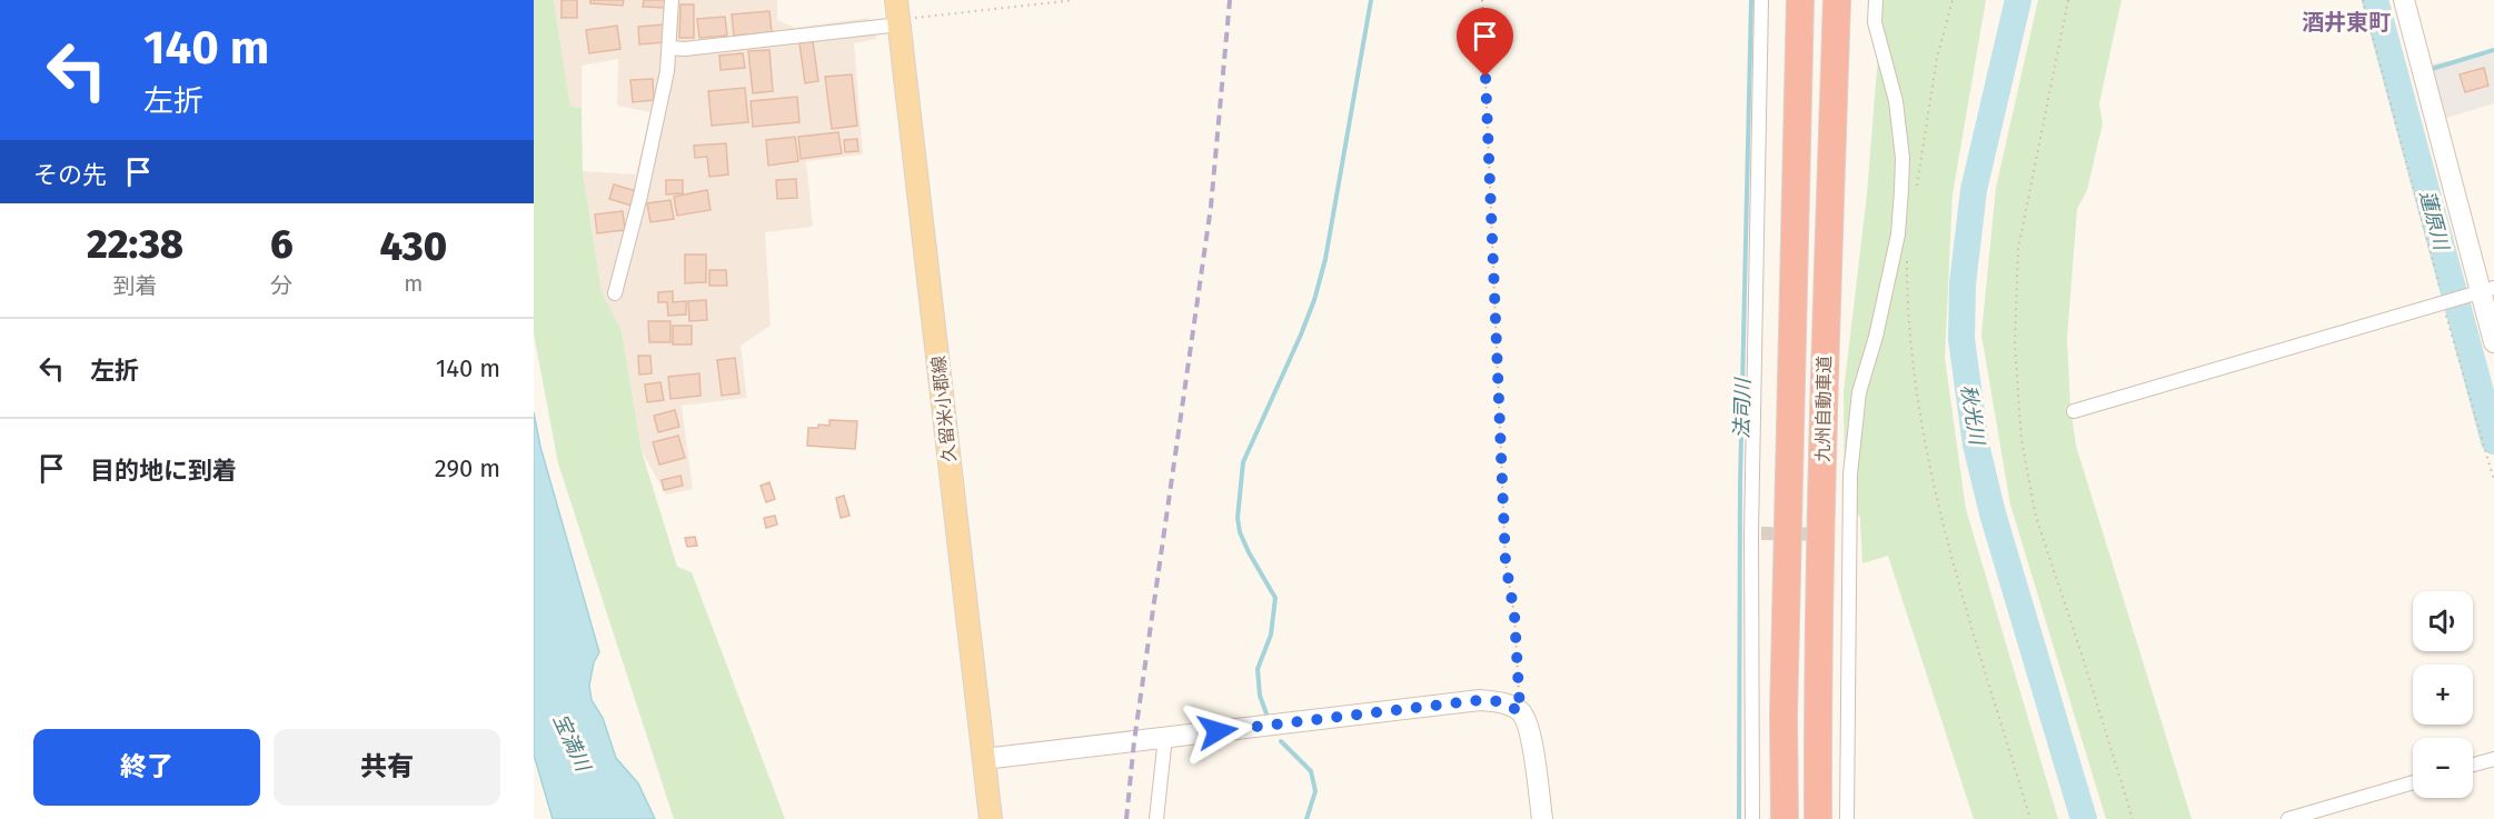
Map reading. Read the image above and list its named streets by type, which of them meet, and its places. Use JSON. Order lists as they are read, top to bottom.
{
  "streets": {
    "highway": ["九州自動車道"],
    "main road": ["久留米小郡線"]
  },
  "districts": ["酒井東町"],
  "water": [
    "蓮原川",
    "法司川",
    "秋光川",
    "宝満川"
  ],
  "page": {
    "turn": ["140 m", "左折"],
    "then": "その先",
    "eta": [
      "22:38",
      "到着",
      "6",
      "分",
      "430",
      "m"
    ],
    "list": [
      {
        "name": "左折",
        "value": "140 m"
      },
      {
        "name": "目的地に到着",
        "value": "290 m"
      }
    ],
    "map_buttons": ["+", "−"],
    "buttons": ["終了", "共有"]
  }
}
